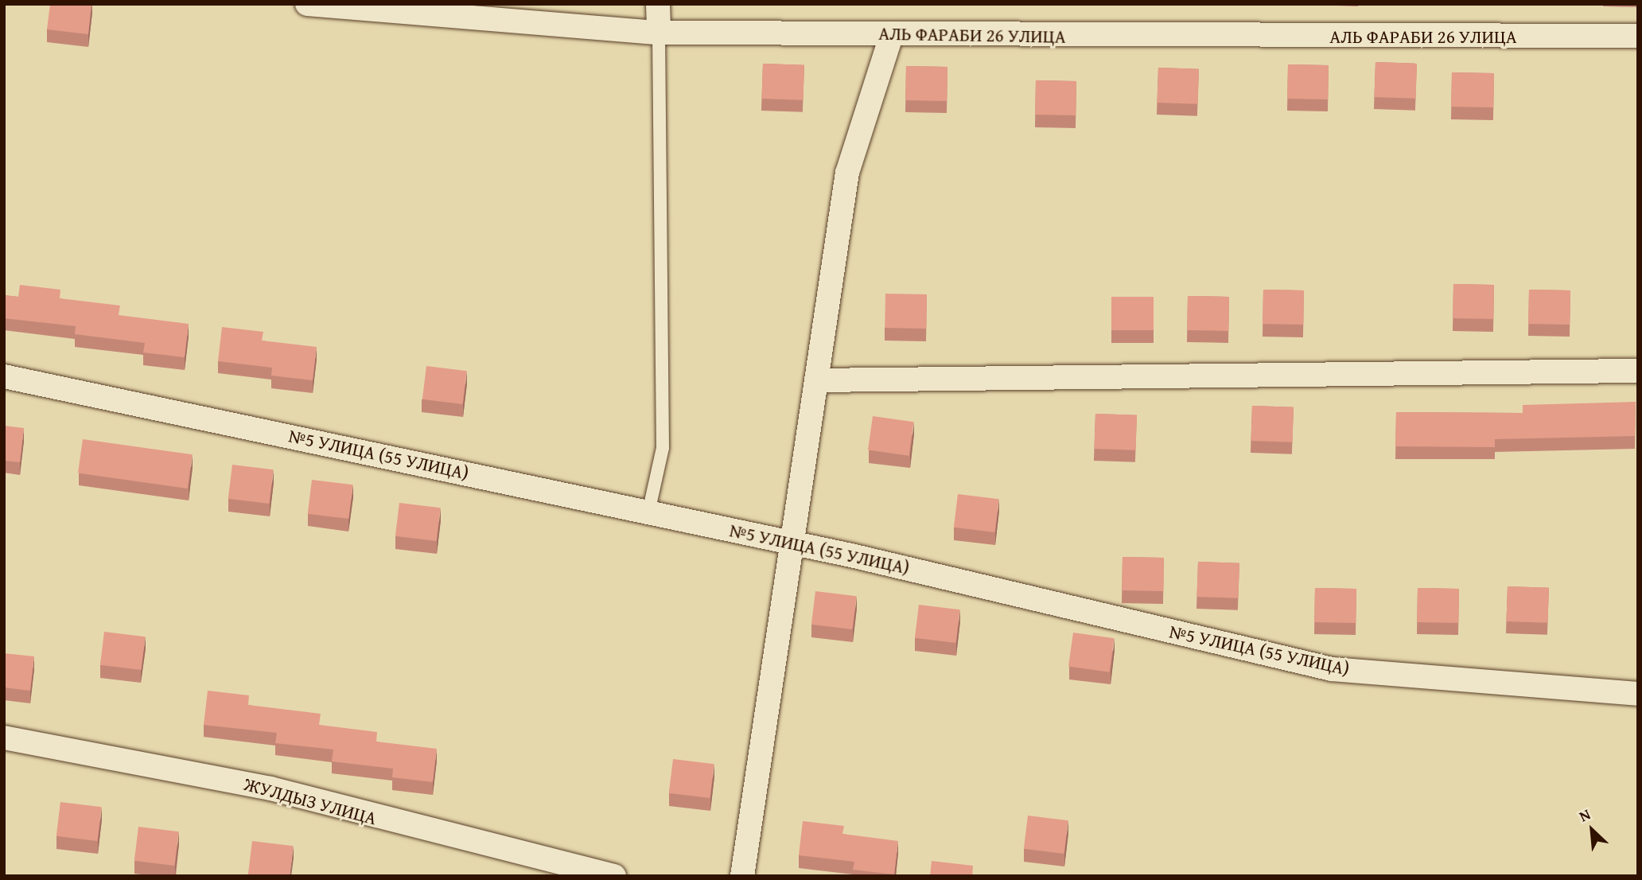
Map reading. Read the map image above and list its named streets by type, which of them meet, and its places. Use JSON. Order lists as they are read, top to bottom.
{
  "streets": {
    "street": ["АЛЬ ФАРАБИ 26 УЛИЦА", "№5 УЛИЦА (55 УЛИЦА)", "ЖУЛДЫЗ УЛИЦА"]
  },
  "north": "top left"
}
